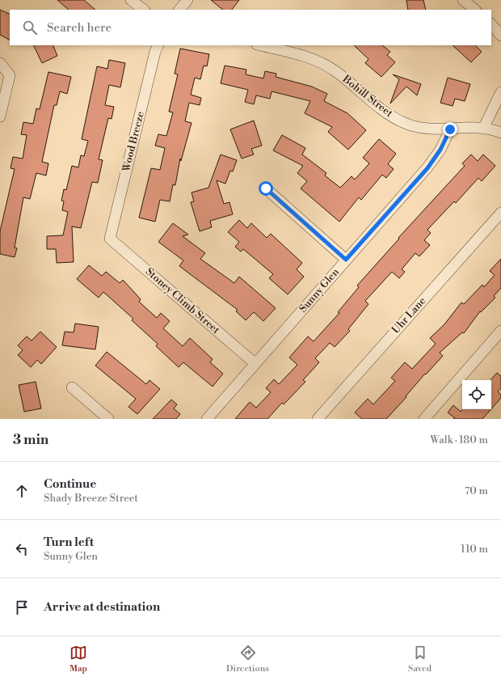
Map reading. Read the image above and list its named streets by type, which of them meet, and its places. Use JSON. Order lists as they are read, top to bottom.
{
  "streets": {
    "street": [
      "Bohill Street",
      "Wood Breeze",
      "Sunny Glen",
      "Stoney Climb Street",
      "Uhr Lane"
    ]
  },
  "crossings": [
    ["Bohill Street", "Sunny Glen"],
    ["Wood Breeze", "Stoney Climb Street"],
    ["Sunny Glen", "Stoney Climb Street"]
  ],
  "page": {
    "search": "Search here",
    "heading": ["3 min", "Walk · 180 m"],
    "list": [
      ["Continue", "Shady Breeze Street", "70 m"],
      ["Turn left", "Sunny Glen", "110 m"],
      "Arrive at destination"
    ],
    "nav": ["Map", "Directions", "Saved"]
  }
}
